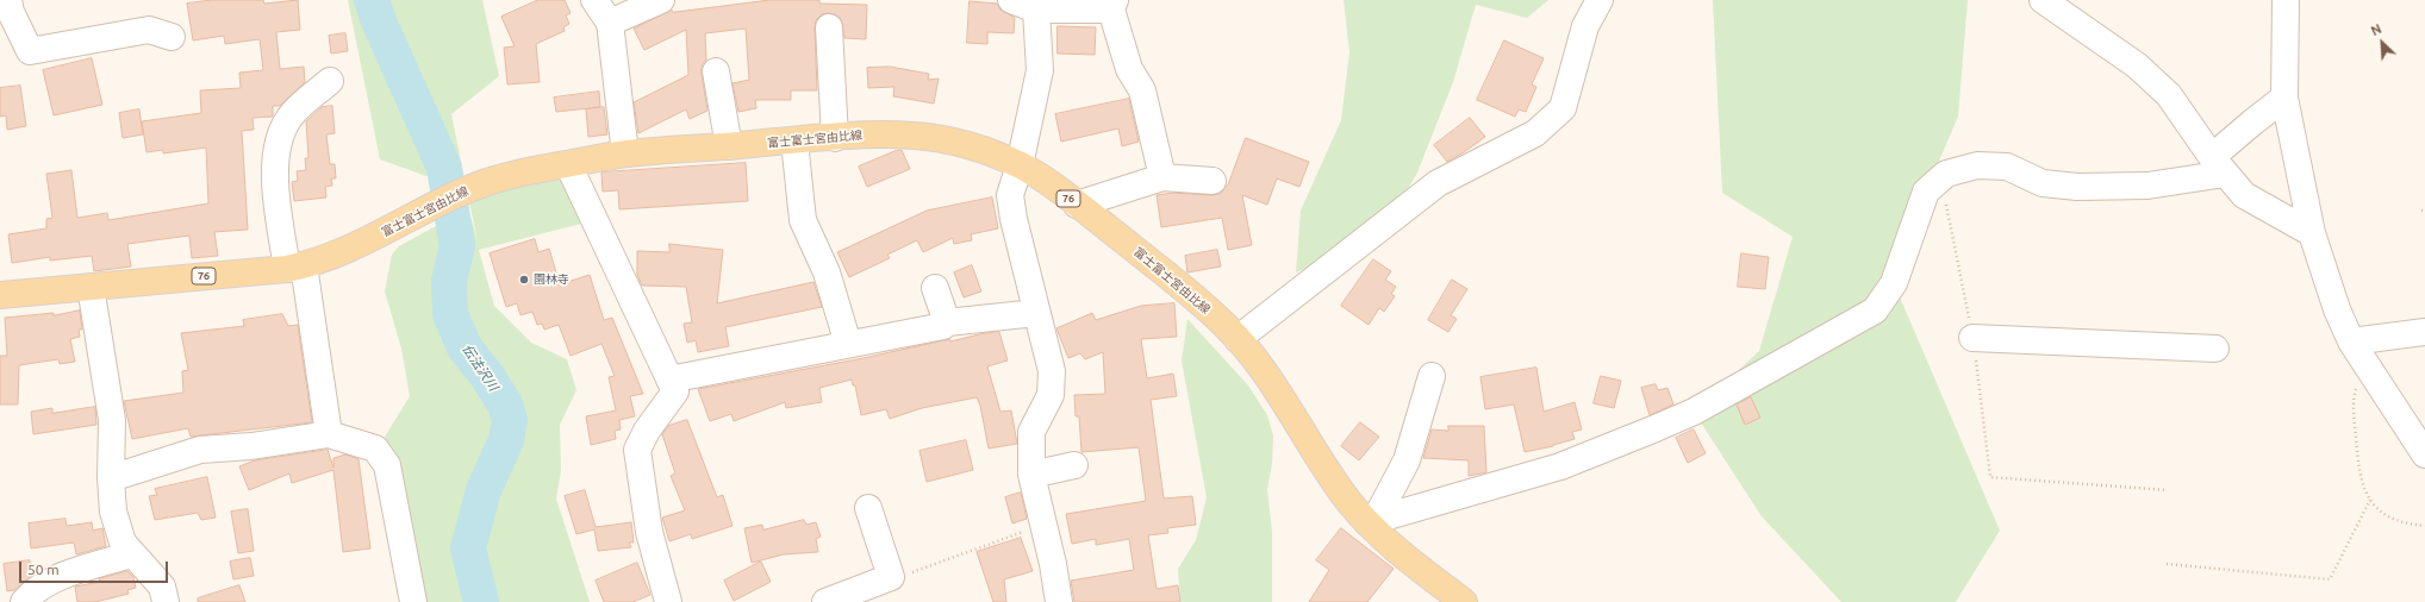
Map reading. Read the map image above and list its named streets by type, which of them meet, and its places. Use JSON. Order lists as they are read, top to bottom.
{
  "streets": {
    "main road": ["富士富士宮由比線", "76"]
  },
  "water": ["伝法沢川"],
  "places": ["園林寺"],
  "scale_bar": "50 m",
  "north": "top left"
}
